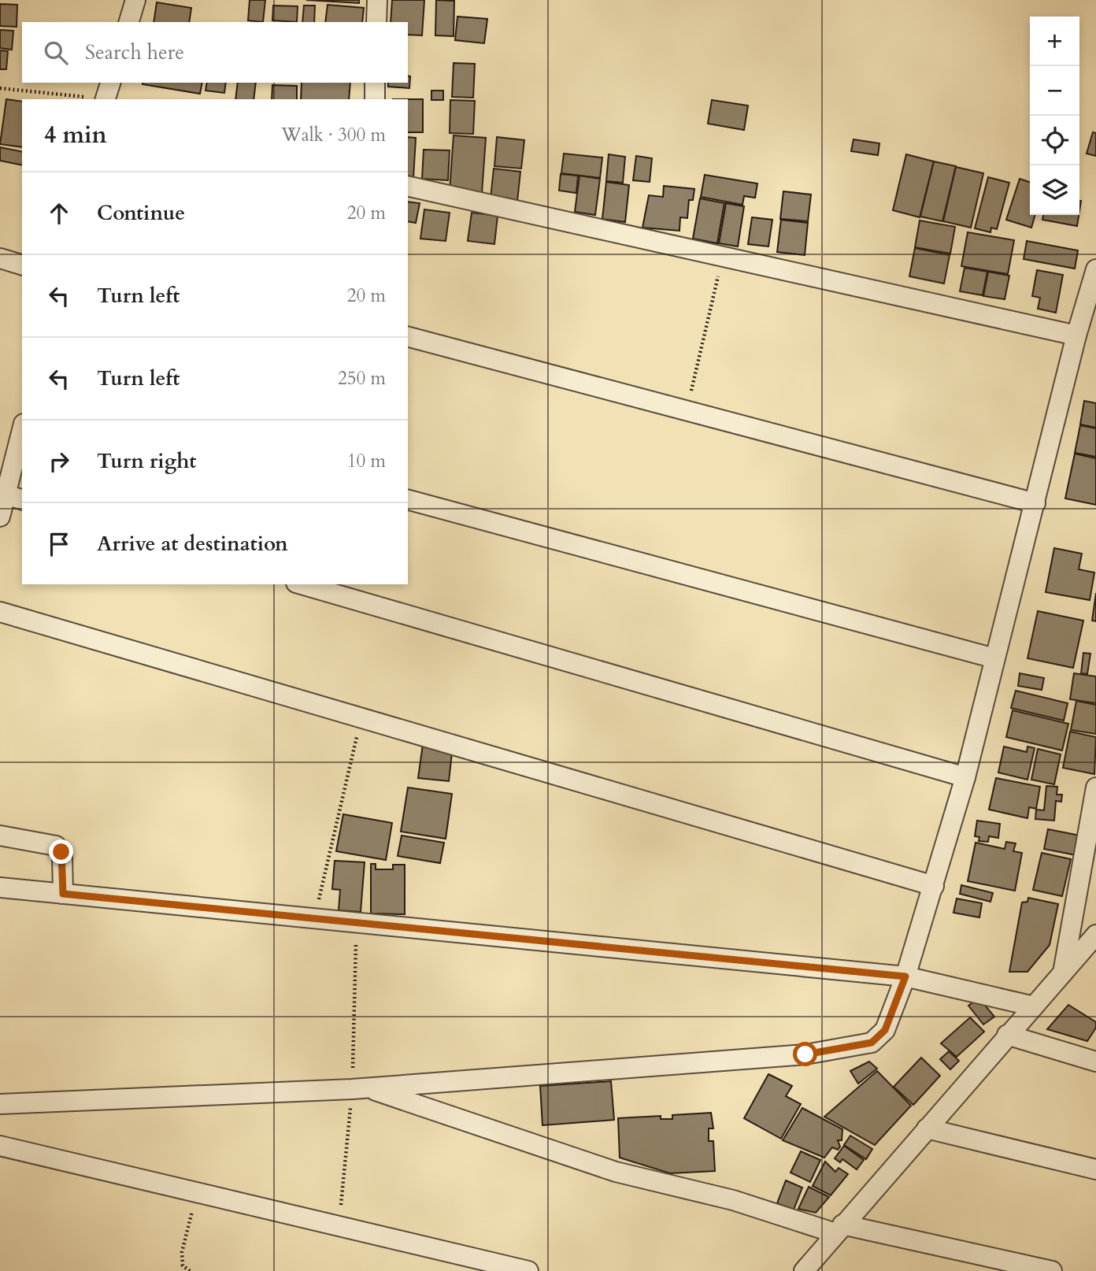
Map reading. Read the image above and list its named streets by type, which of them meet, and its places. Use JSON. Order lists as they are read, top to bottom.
{
  "page": {
    "map_buttons": ["+", "−"],
    "search": "Search here",
    "heading": ["4 min", "Walk · 300 m"],
    "list": [
      ["Continue", "20 m"],
      ["Turn left", "20 m"],
      ["Turn left", "250 m"],
      ["Turn right", "10 m"],
      "Arrive at destination"
    ]
  }
}
